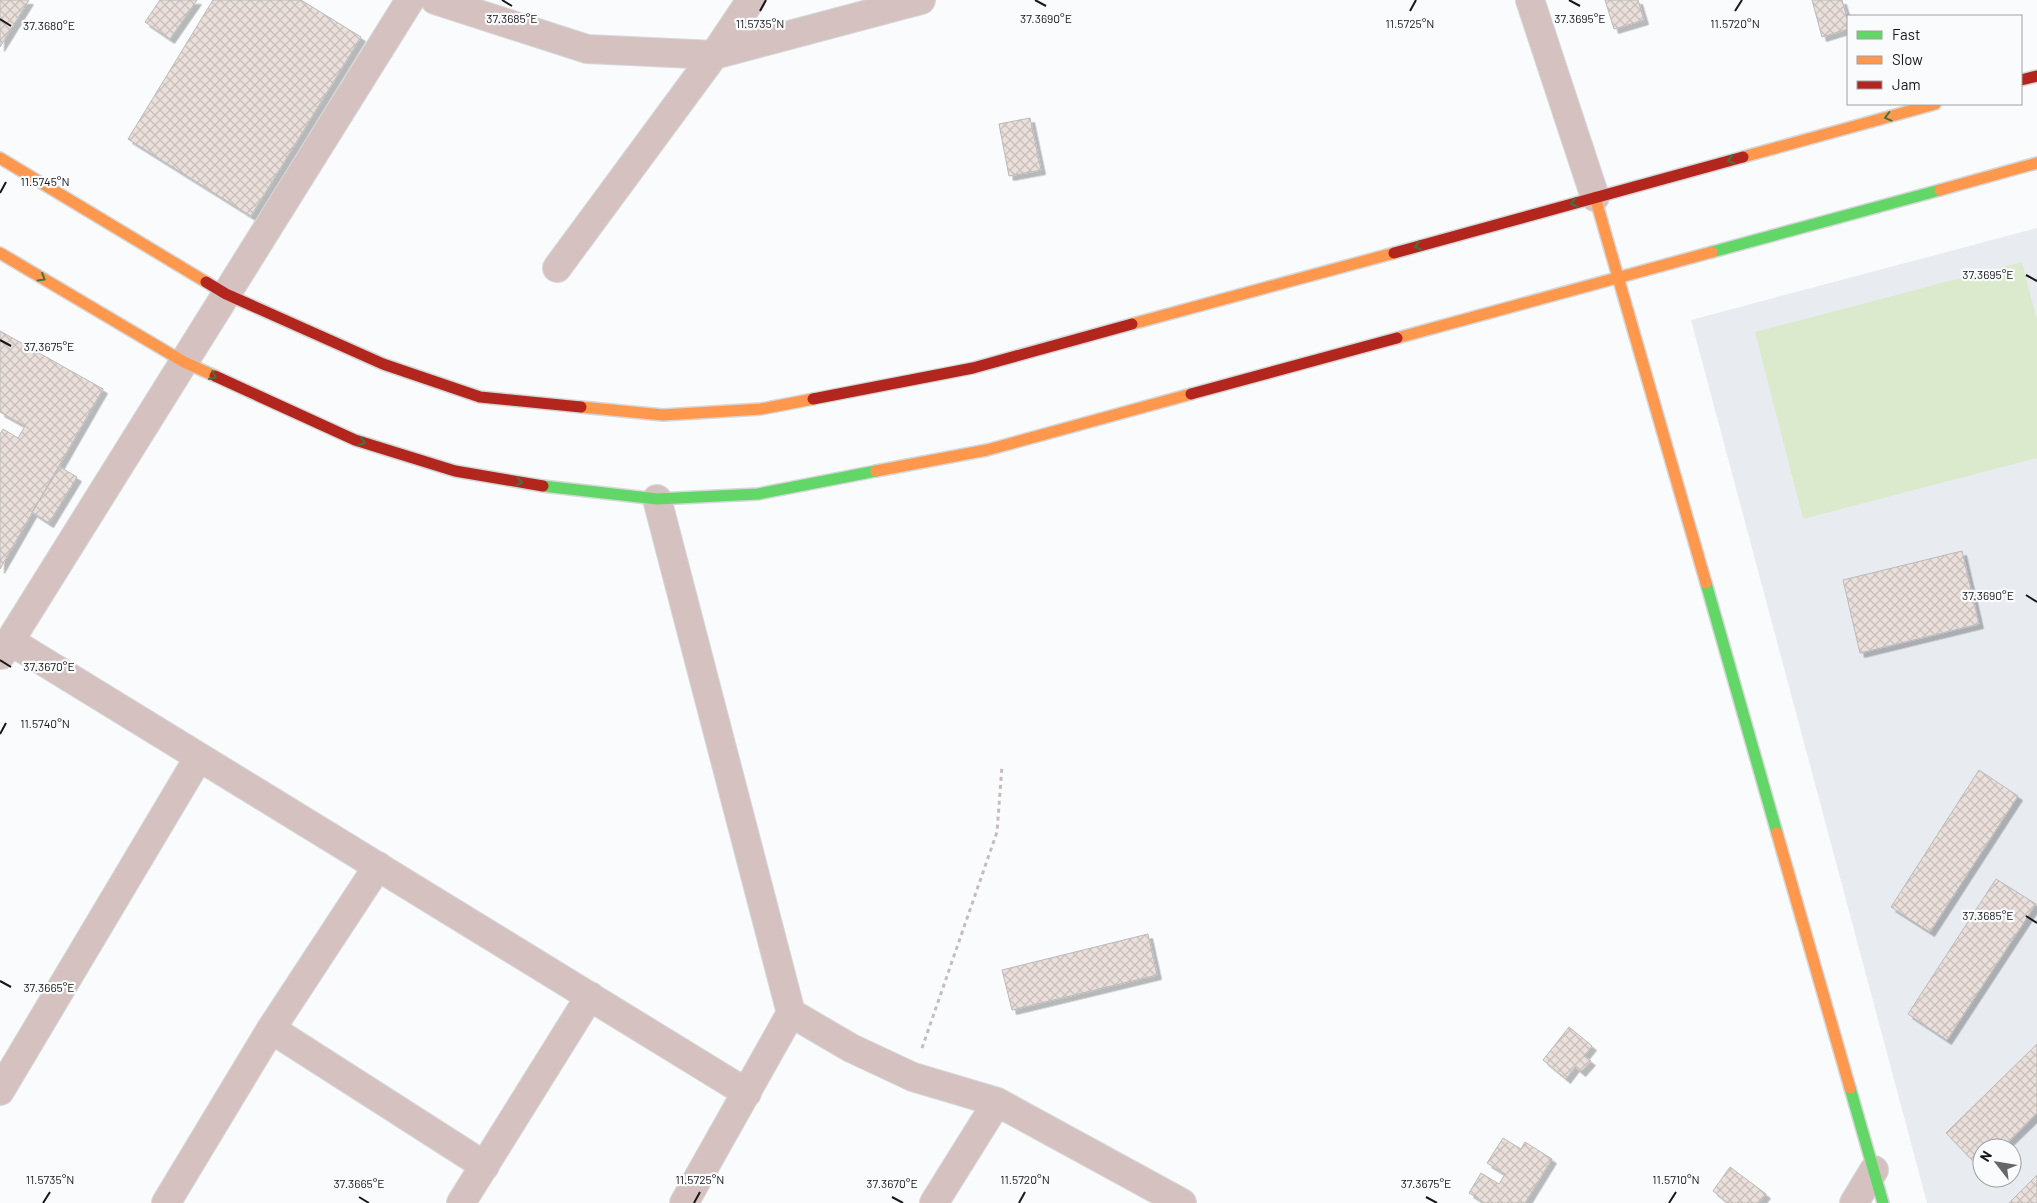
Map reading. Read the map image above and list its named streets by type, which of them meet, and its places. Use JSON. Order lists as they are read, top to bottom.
{
  "legend": ["Fast", "Slow", "Jam"],
  "north": "top left",
  "coordinates": [
    "37.3685°E",
    "37.3690°E",
    "37.3695°E",
    "11.5735°N",
    "11.5725°N",
    "11.5720°N",
    "37.3680°E",
    "11.5745°N",
    "37.3675°E",
    "37.3670°E",
    "11.5740°N",
    "37.3665°E",
    "11.5710°N"
  ]
}
